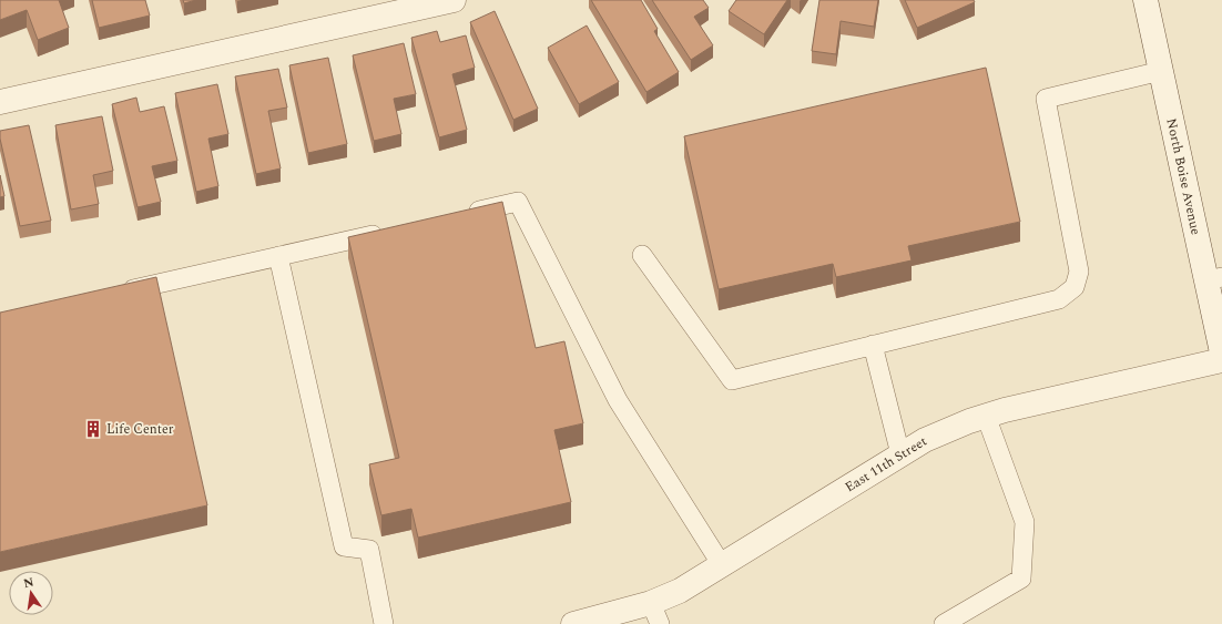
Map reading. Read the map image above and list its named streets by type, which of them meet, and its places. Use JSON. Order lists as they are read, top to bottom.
{
  "streets": {
    "street": ["North Boise Avenue", "East 11th Street"]
  },
  "places": {
    "building": ["Life Center"]
  },
  "north": "top"
}
